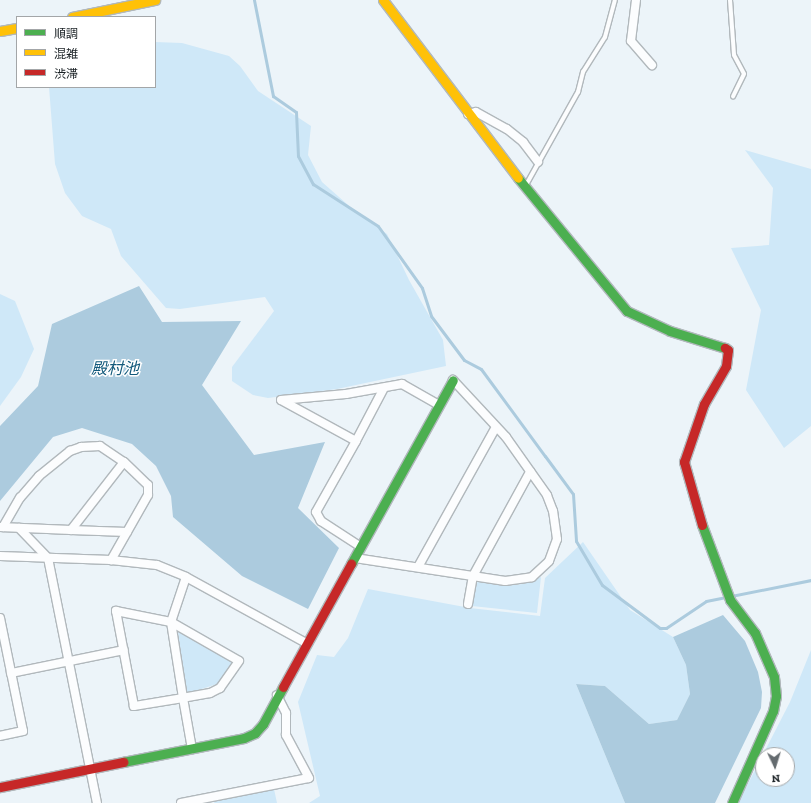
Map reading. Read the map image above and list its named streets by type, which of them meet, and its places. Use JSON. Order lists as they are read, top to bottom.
{
  "water": ["殿村池"],
  "legend": ["順調", "混雑", "渋滞"],
  "north": "bottom"
}
